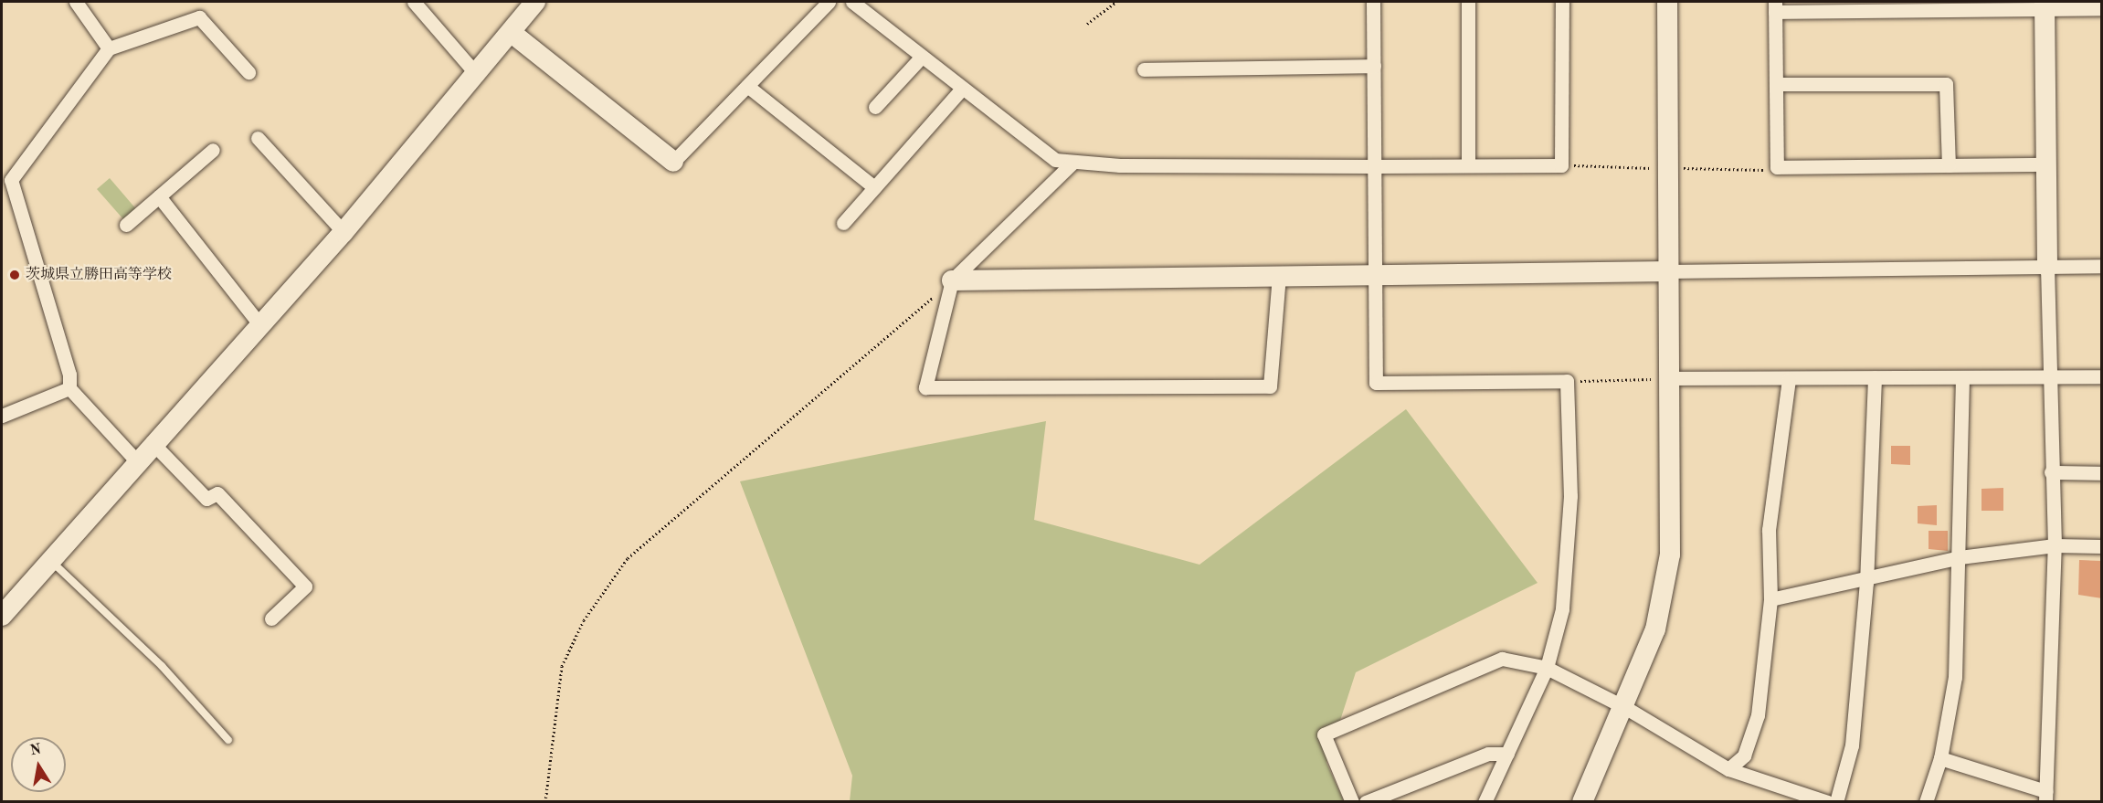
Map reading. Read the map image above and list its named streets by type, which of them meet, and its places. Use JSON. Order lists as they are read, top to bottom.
{
  "places": ["茨城県立勝田高等学校"],
  "north": "top"
}
